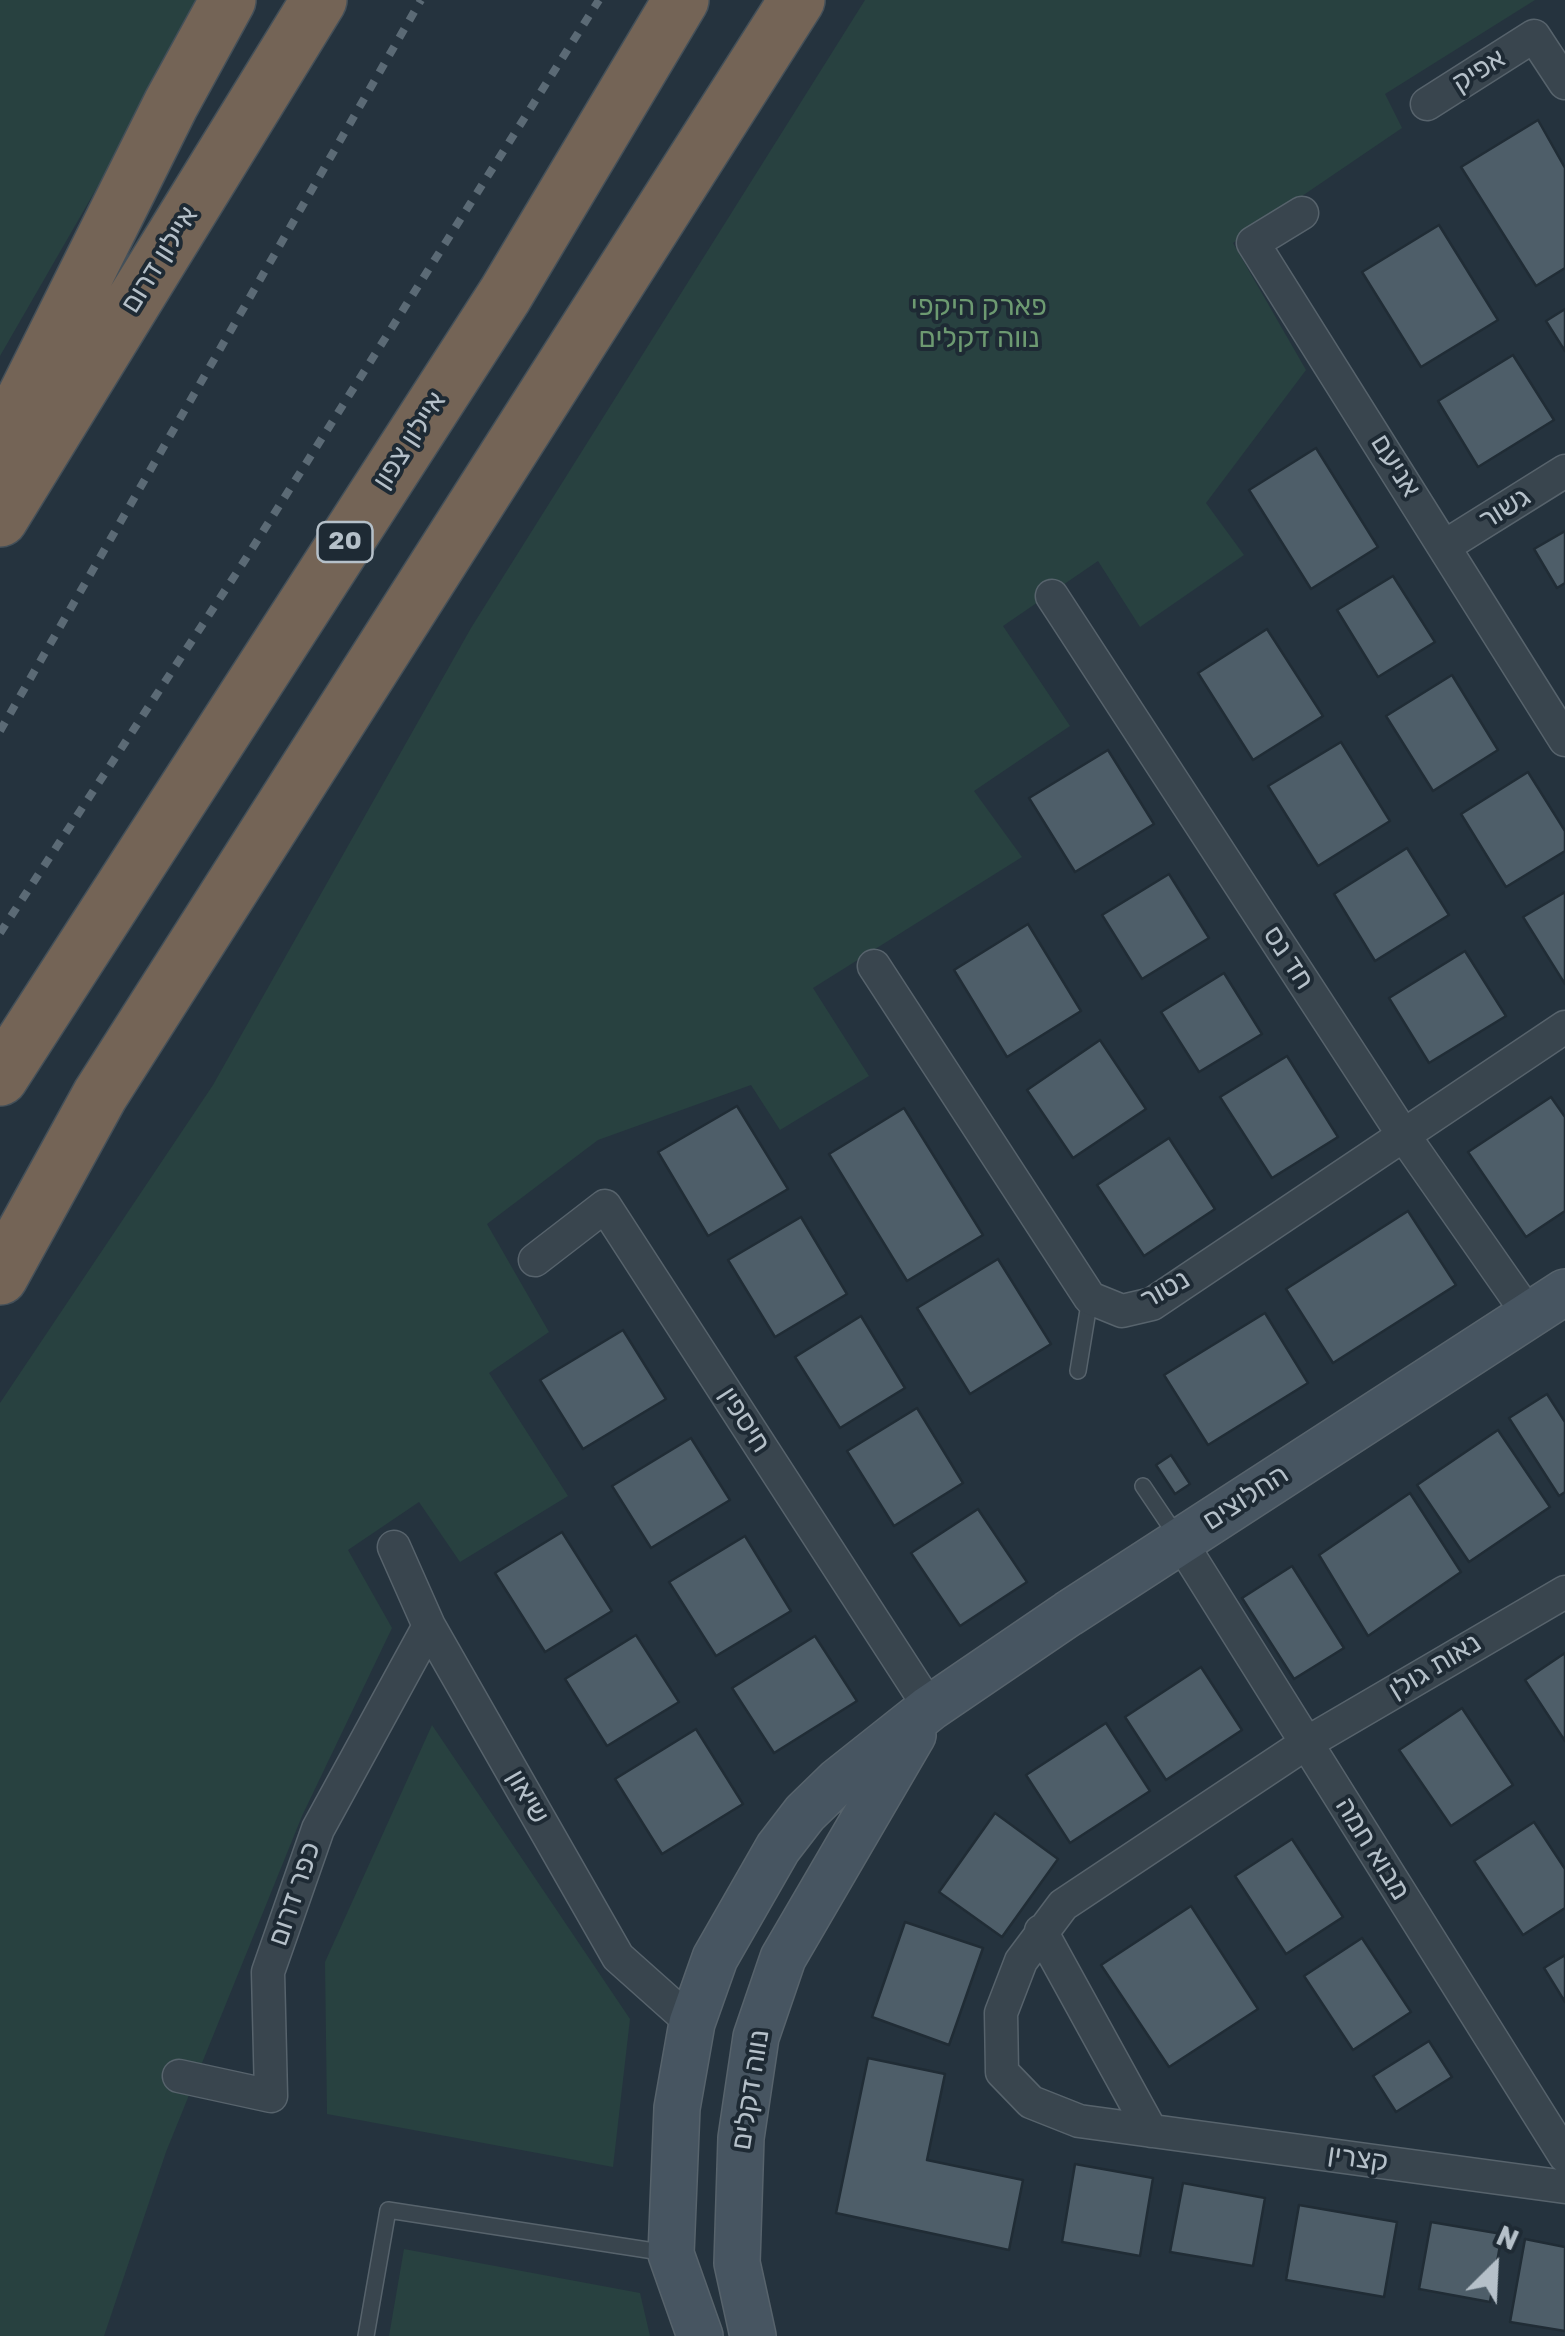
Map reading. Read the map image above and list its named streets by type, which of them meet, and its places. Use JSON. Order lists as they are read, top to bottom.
{
  "streets": {
    "highway": ["איילון דרום", "איילון צפון", "20"],
    "street": [
      "אפיק",
      "אניעם",
      "גשור",
      "חד נס",
      "נטור",
      "חיספין",
      "החלוצים",
      "נאות גולן",
      "שיאון",
      "מבוא חמה",
      "כפר דרום",
      "נווה דקלים",
      "קצרין"
    ]
  },
  "crossings": [
    ["אניעם", "גשור"],
    ["חד נס", "נטור"],
    ["חד נס", "החלוצים"],
    ["חיספין", "החלוצים"],
    ["החלוצים", "שיאון"],
    ["החלוצים", "מבוא חמה"],
    ["החלוצים", "נווה דקלים"],
    ["נאות גולן", "מבוא חמה"],
    ["נאות גולן", "קצרין"],
    ["שיאון", "כפר דרום"],
    ["מבוא חמה", "קצרין"]
  ],
  "parks": ["פארק היקפי נווה דקלים"],
  "north": "top right"
}
